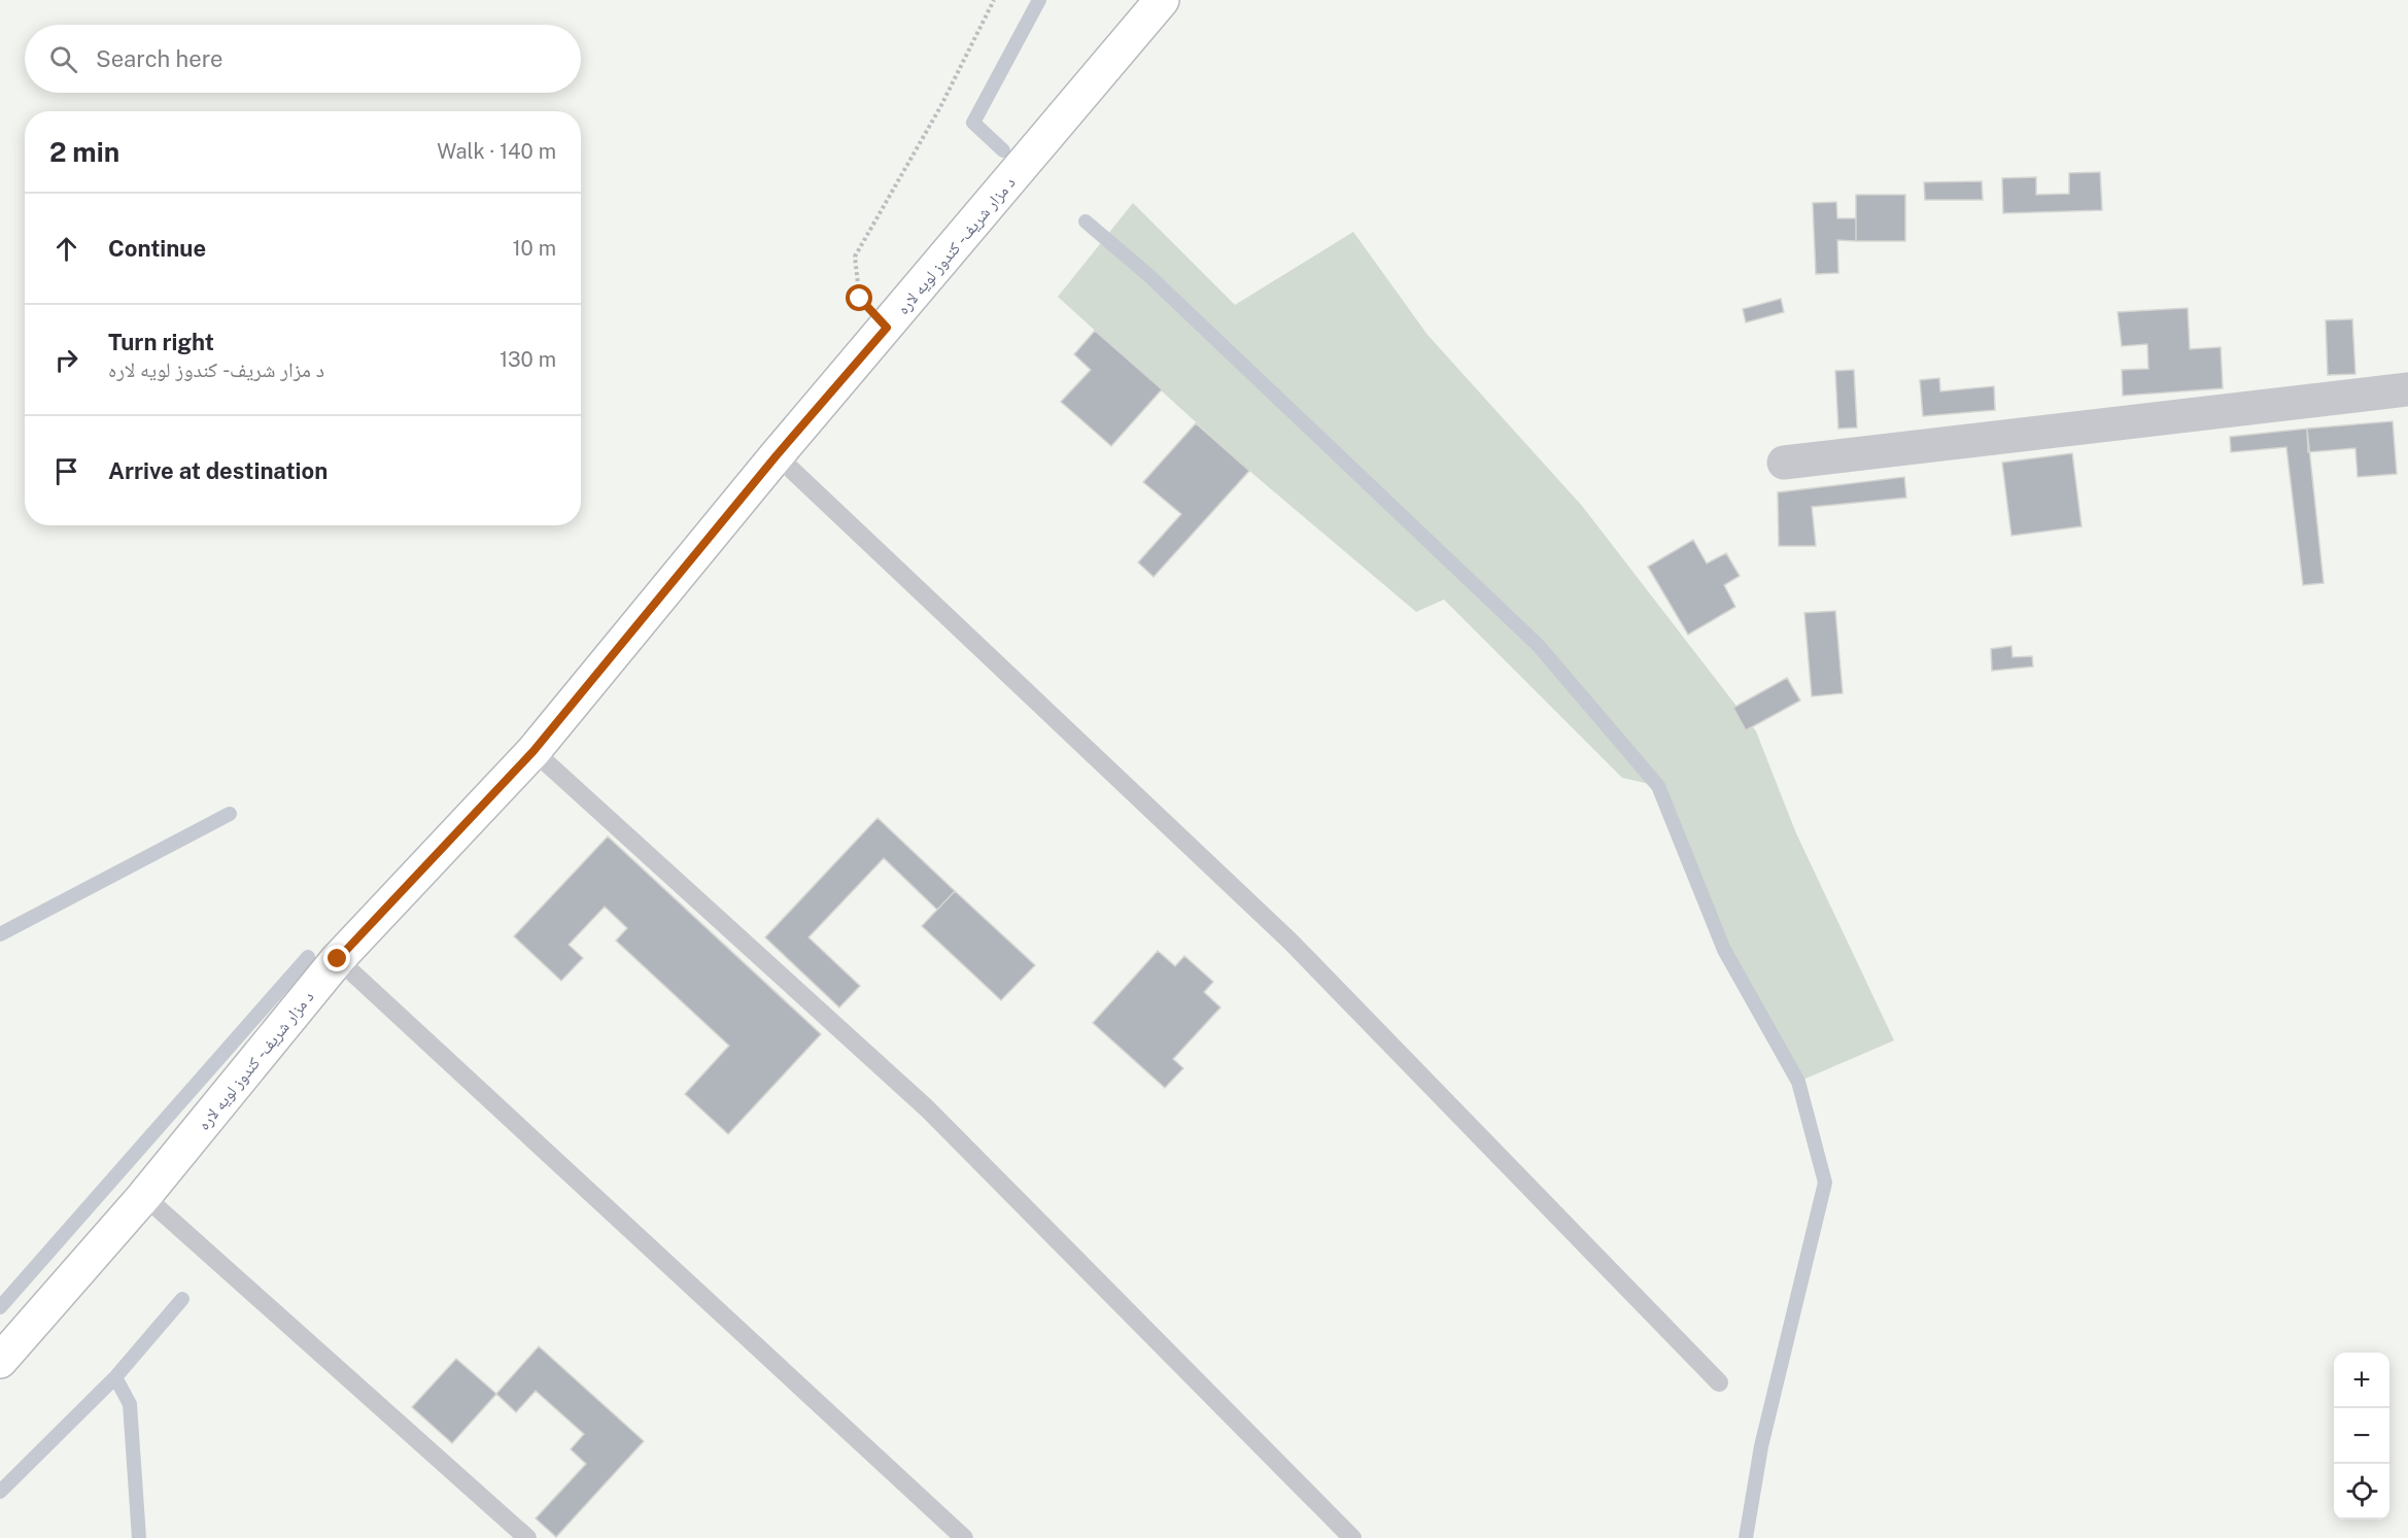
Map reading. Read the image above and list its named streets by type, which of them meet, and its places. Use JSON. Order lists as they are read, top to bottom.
{
  "streets": {
    "main road": ["د مزار شریف - کندوز لویه لاره"]
  },
  "page": {
    "search": "Search here",
    "heading": ["2 min", "Walk · 140 m"],
    "list": [
      ["Continue", "10 m"],
      ["Turn right", "د مزار شریف - کندوز لویه لاره", "130 m"],
      "Arrive at destination"
    ],
    "map_buttons": ["+", "−"]
  }
}
